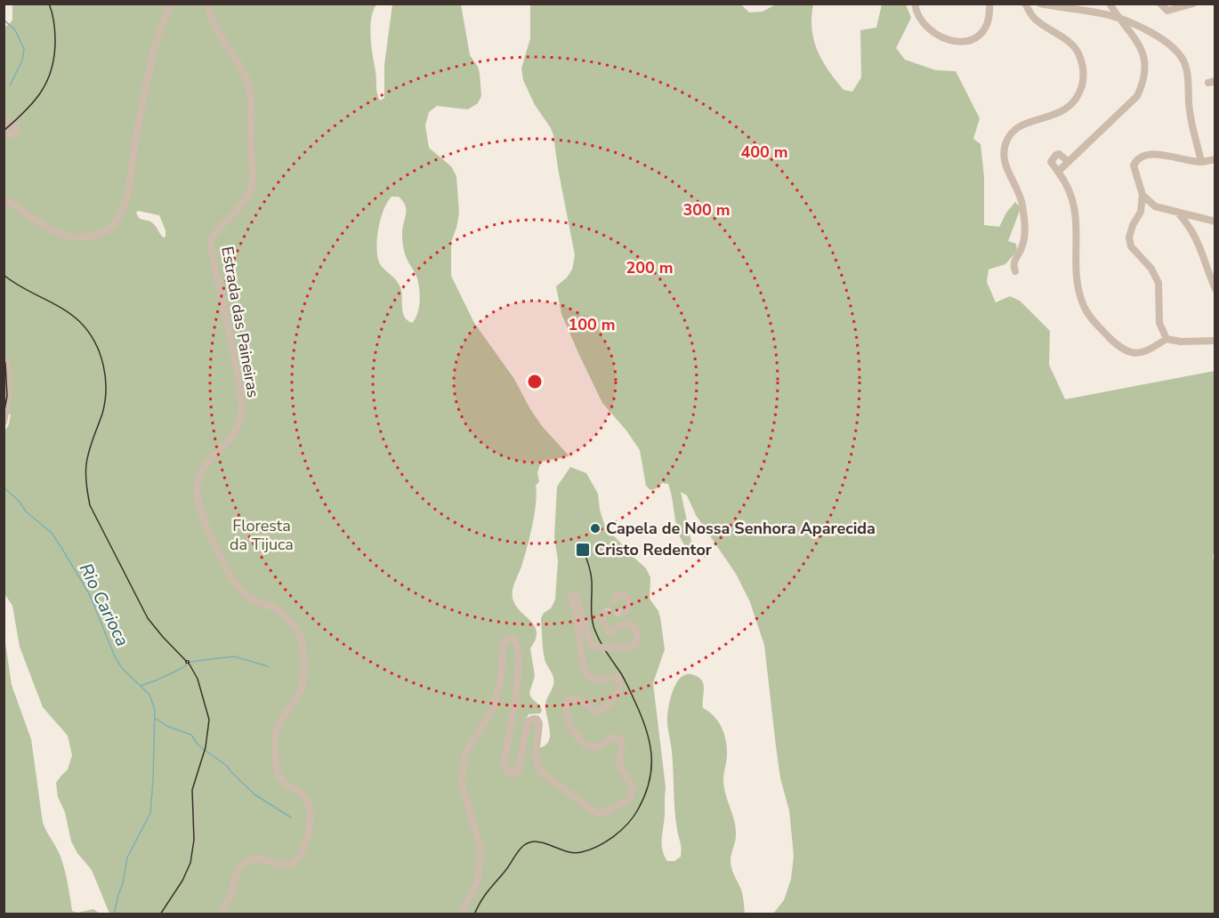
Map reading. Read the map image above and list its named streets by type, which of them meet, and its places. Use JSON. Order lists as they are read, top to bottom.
{
  "streets": {
    "street": ["Estrada das Paineiras"]
  },
  "water": ["Rio Carioca"],
  "parks": ["Floresta da Tijuca"],
  "places": {
    "other": ["Capela de Nossa Senhora Aparecida"],
    "transit": ["Cristo Redentor"]
  },
  "rings": [
    "400 m",
    "300 m",
    "200 m",
    "100 m"
  ]
}
